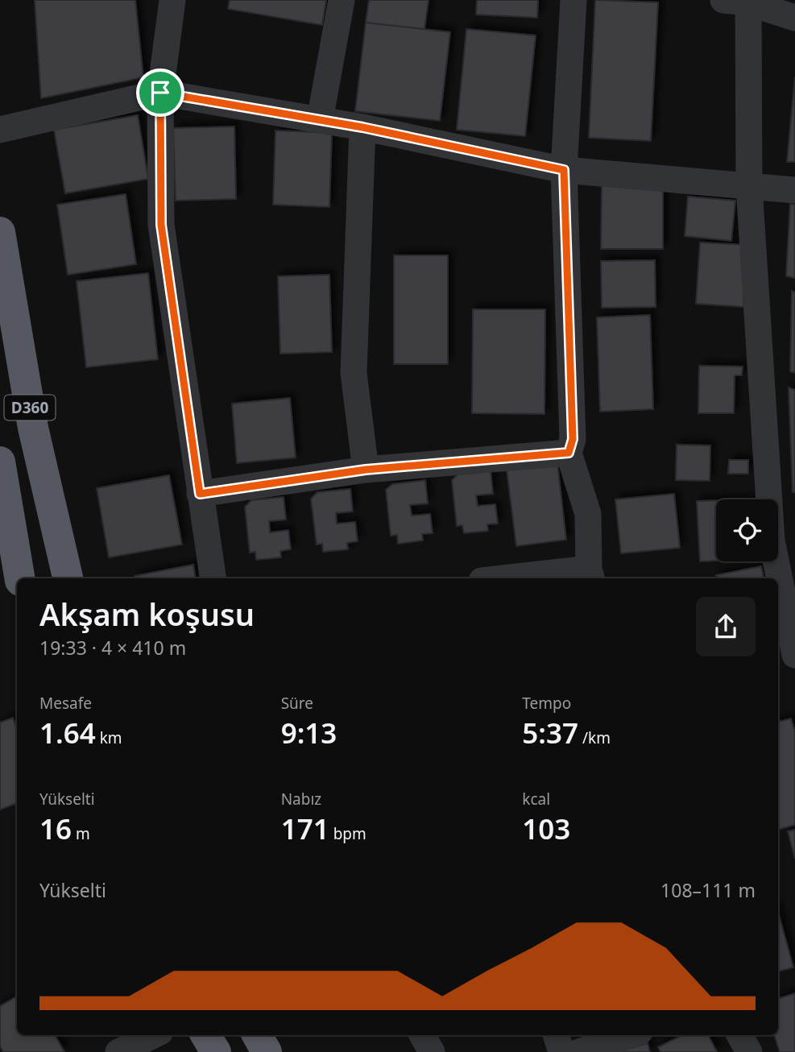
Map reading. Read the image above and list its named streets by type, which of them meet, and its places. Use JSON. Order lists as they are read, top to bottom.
{
  "streets": {
    "highway": ["D360"]
  },
  "page": {
    "heading": ["Akşam koşusu", "19:33 · 4 × 410 m"],
    "stats": [
      ["Mesafe", "1.64 km"],
      ["Süre", "9:13"],
      ["Tempo", "5:37 /km"],
      ["Yükselti", "16 m"],
      ["Nabız", "171 bpm"],
      ["kcal", "103"]
    ],
    "chart": ["Yükselti", "108–111 m"]
  }
}
